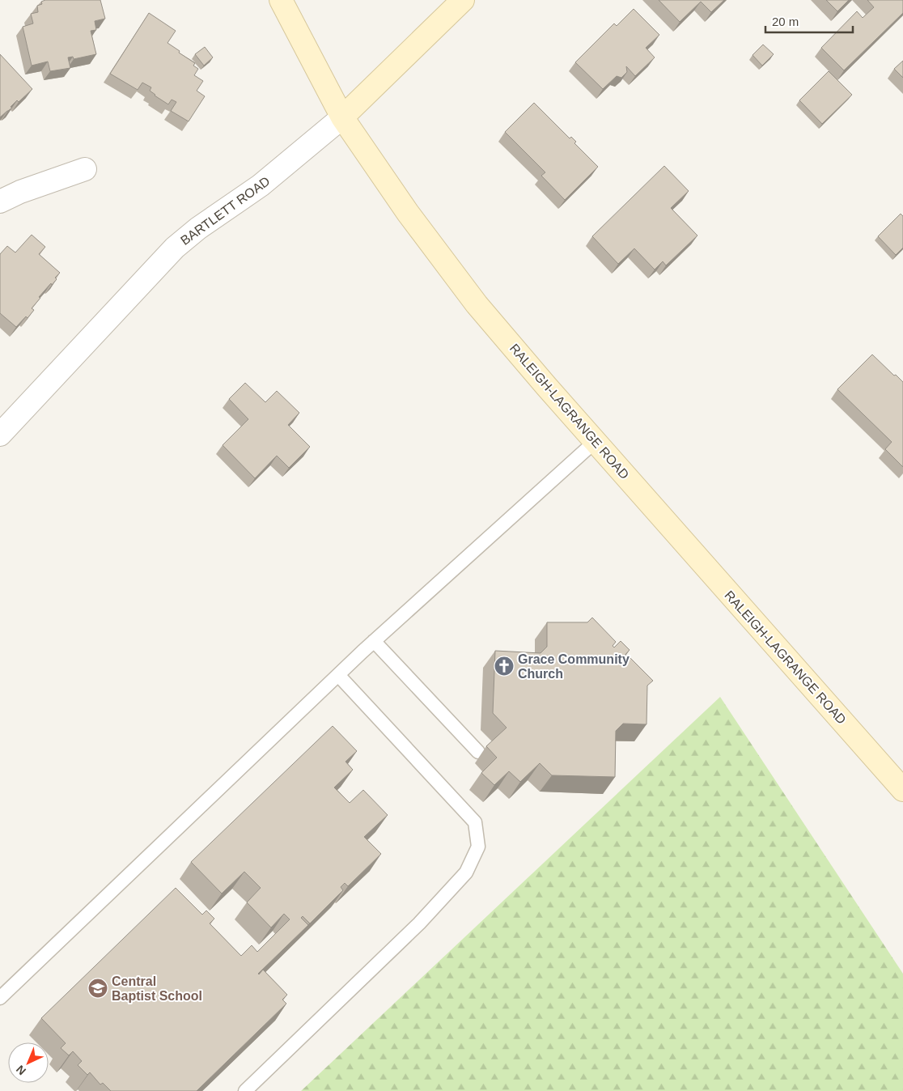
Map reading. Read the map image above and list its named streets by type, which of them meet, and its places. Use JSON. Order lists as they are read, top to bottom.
{
  "streets": {
    "main road": ["BARTLETT ROAD", "RALEIGH-LAGRANGE ROAD"]
  },
  "crossings": [
    ["BARTLETT ROAD", "RALEIGH-LAGRANGE ROAD"]
  ],
  "places": {
    "church": ["Grace Community Church"],
    "school or university": ["Central Baptist School"]
  },
  "scale_bar": "20 m",
  "north": "bottom left"
}
